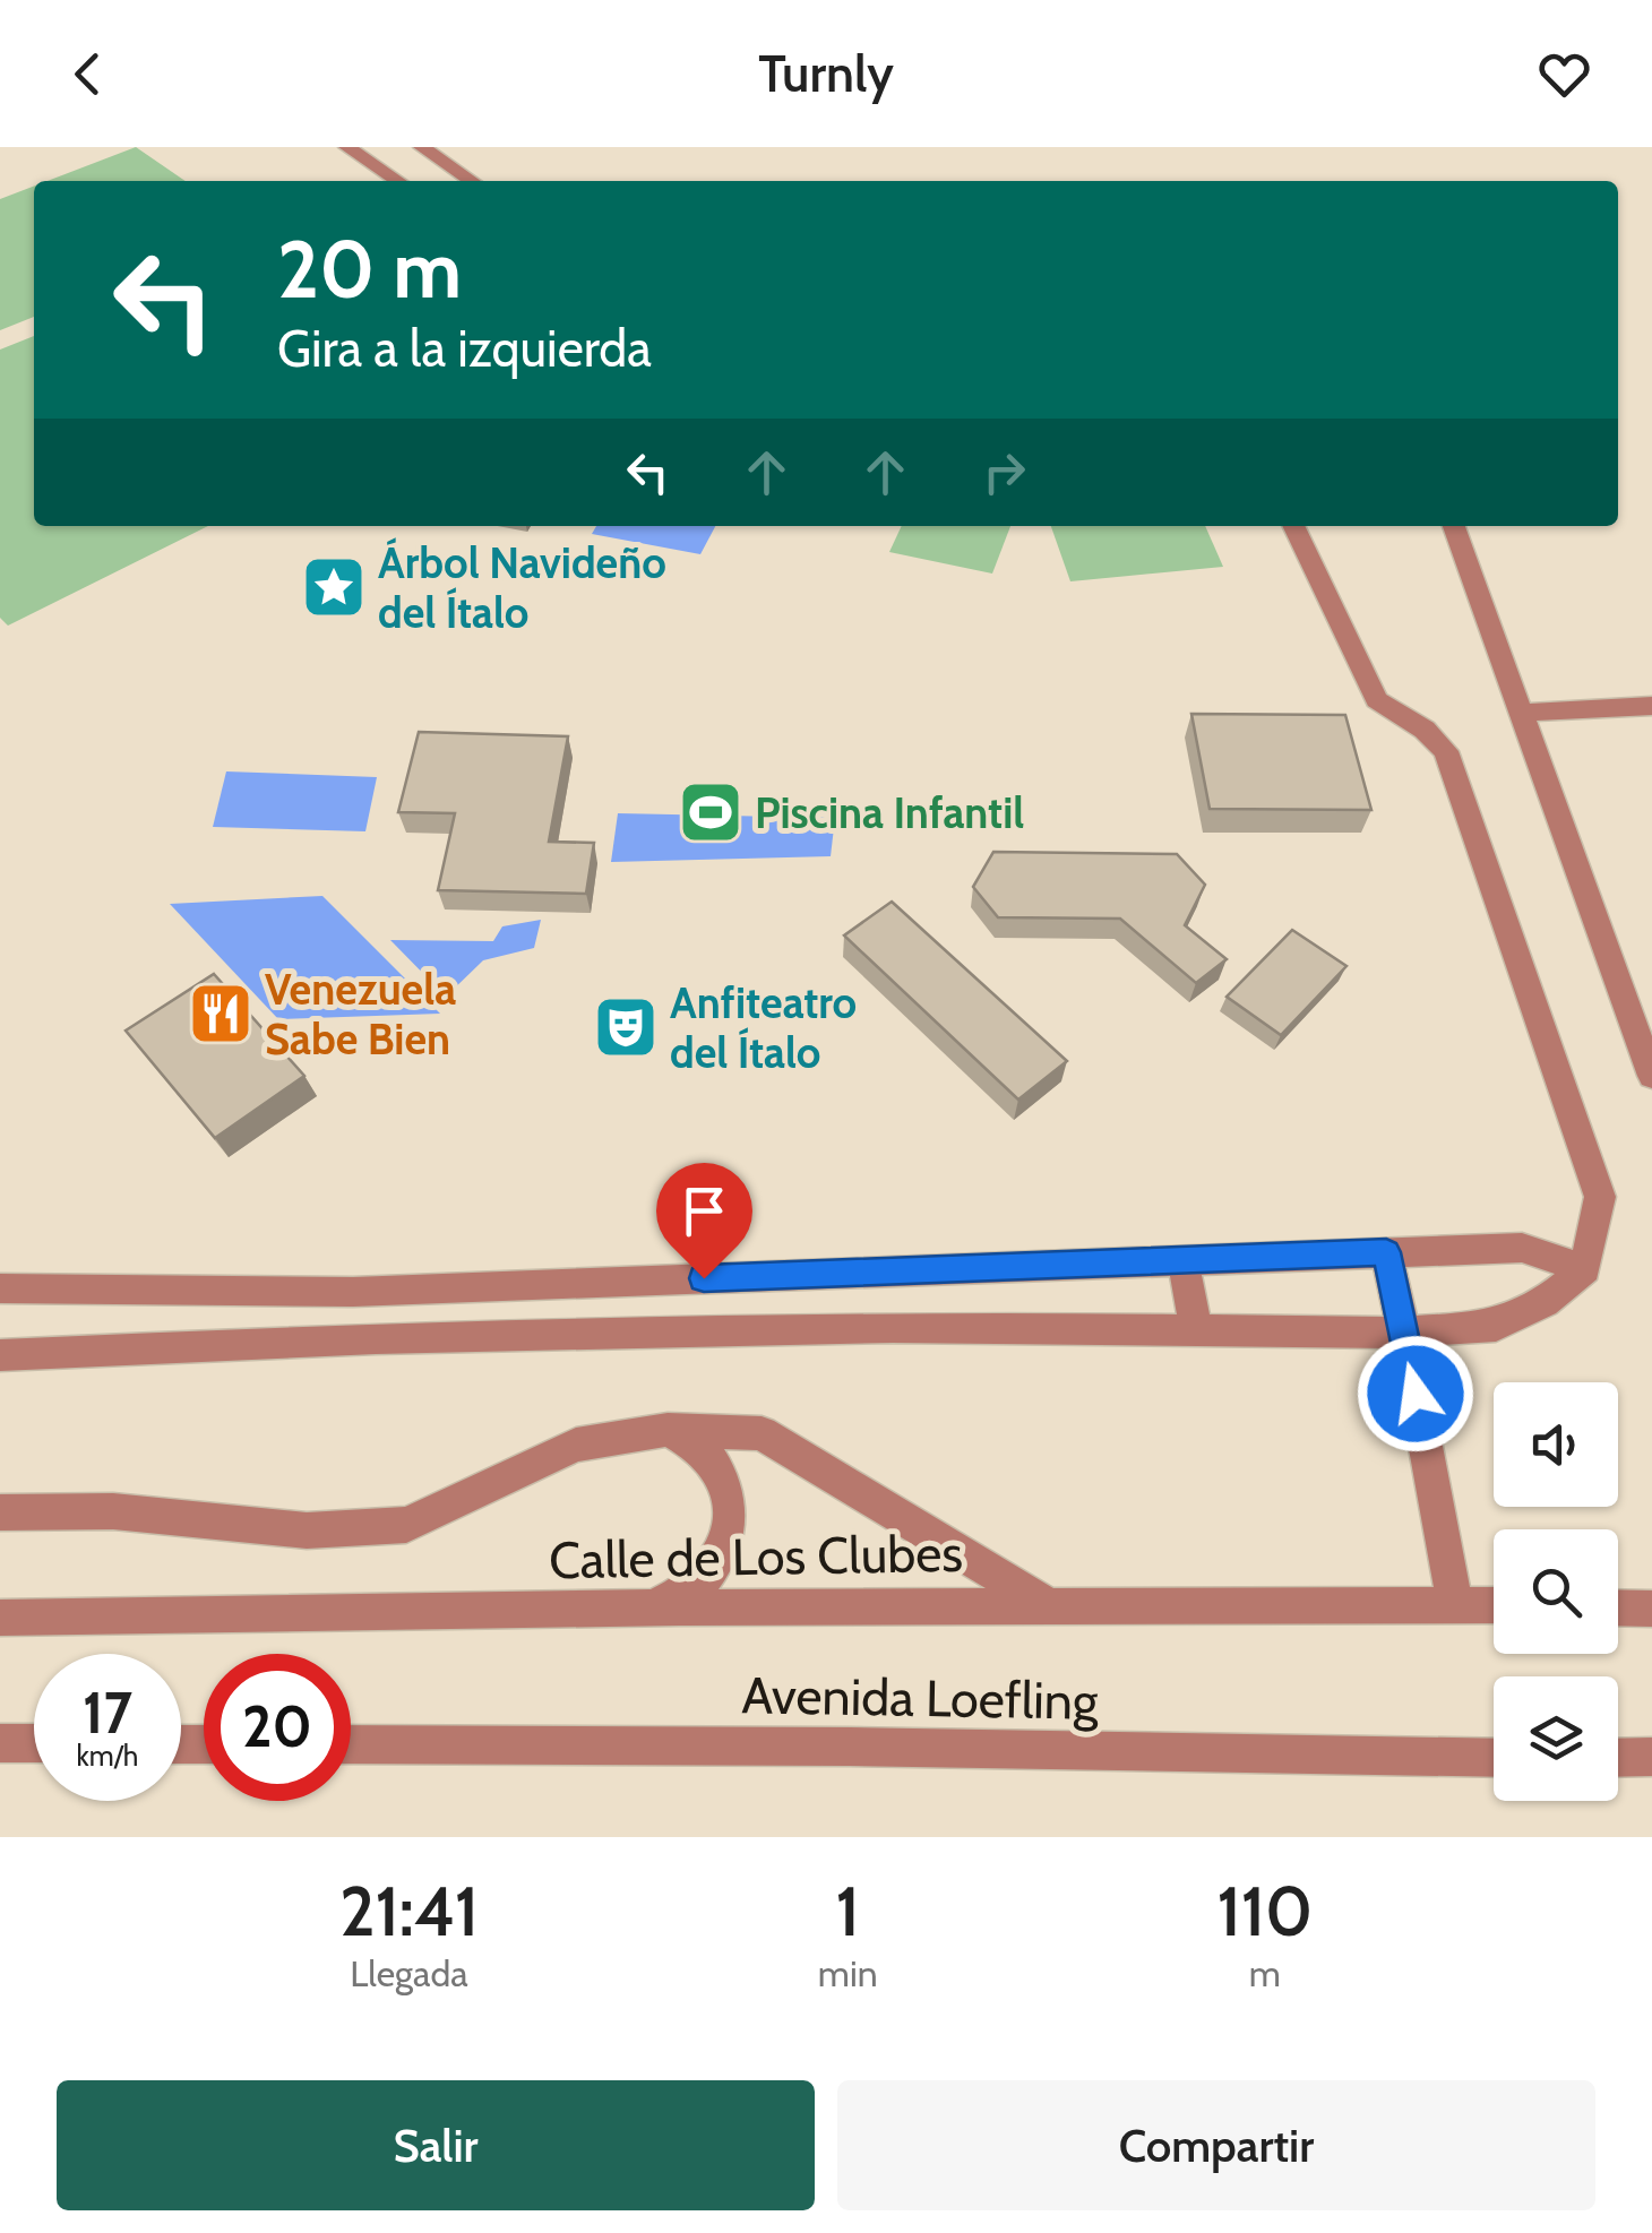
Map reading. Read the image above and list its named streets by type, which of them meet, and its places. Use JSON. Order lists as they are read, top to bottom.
{
  "streets": {
    "street": ["Calle de Los Clubes", "Avenida Loefling"]
  },
  "places": {
    "place": ["Árbol Navideño del Ítalo"],
    "sports": ["Piscina Infantil"],
    "restaurant": ["Venezuela Sabe Bien"],
    "theatre": ["Anfiteatro del Ítalo"]
  },
  "page": {
    "header": "Turnly",
    "turn": ["20 m", "Gira a la izquierda"],
    "speed": "17 km/h",
    "limit": "20",
    "eta": [
      "21:41",
      "Llegada",
      "1",
      "min",
      "110",
      "m"
    ],
    "buttons": ["Salir", "Compartir"]
  }
}
